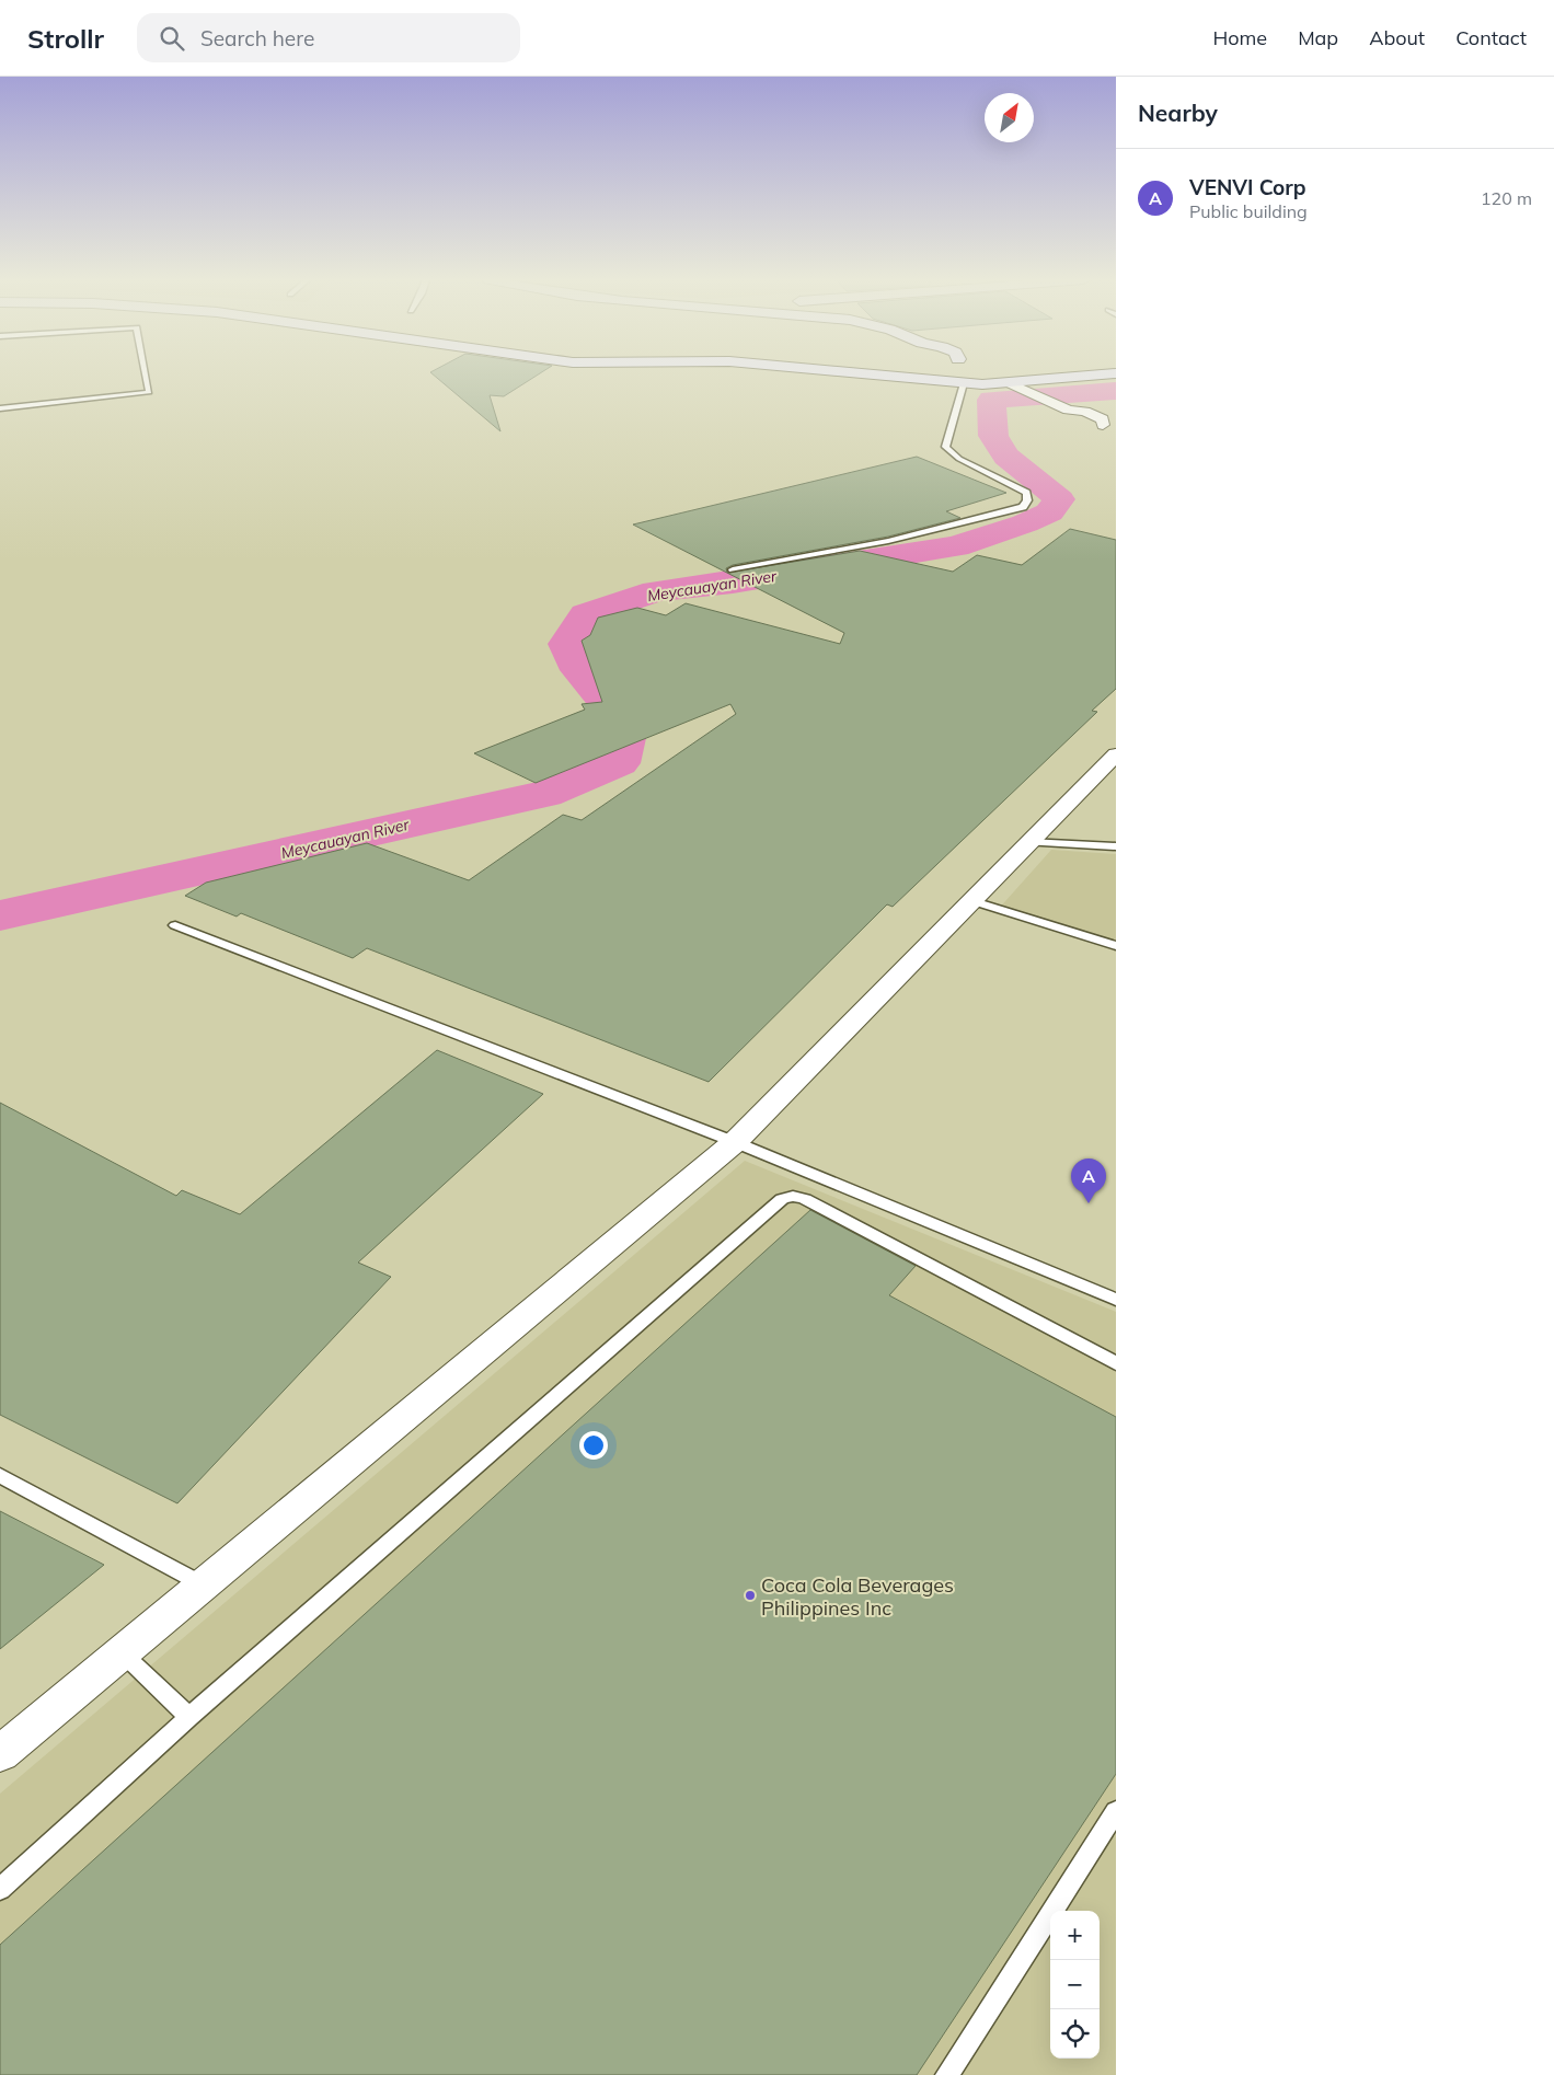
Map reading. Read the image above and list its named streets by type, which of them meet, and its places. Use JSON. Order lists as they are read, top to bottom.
{
  "water": ["Meycauayan River"],
  "places": ["Coca Cola Beverages Philippines Inc"],
  "north": "top right",
  "page": {
    "header": "Strollr",
    "search": "Search here",
    "nav": [
      "Home",
      "Map",
      "About",
      "Contact"
    ],
    "heading": "Nearby",
    "list": [
      {
        "mark": "A",
        "name": "VENVI Corp",
        "note": "Public building",
        "value": "120 m"
      }
    ],
    "pins": "A",
    "map_buttons": ["+", "−"]
  }
}
